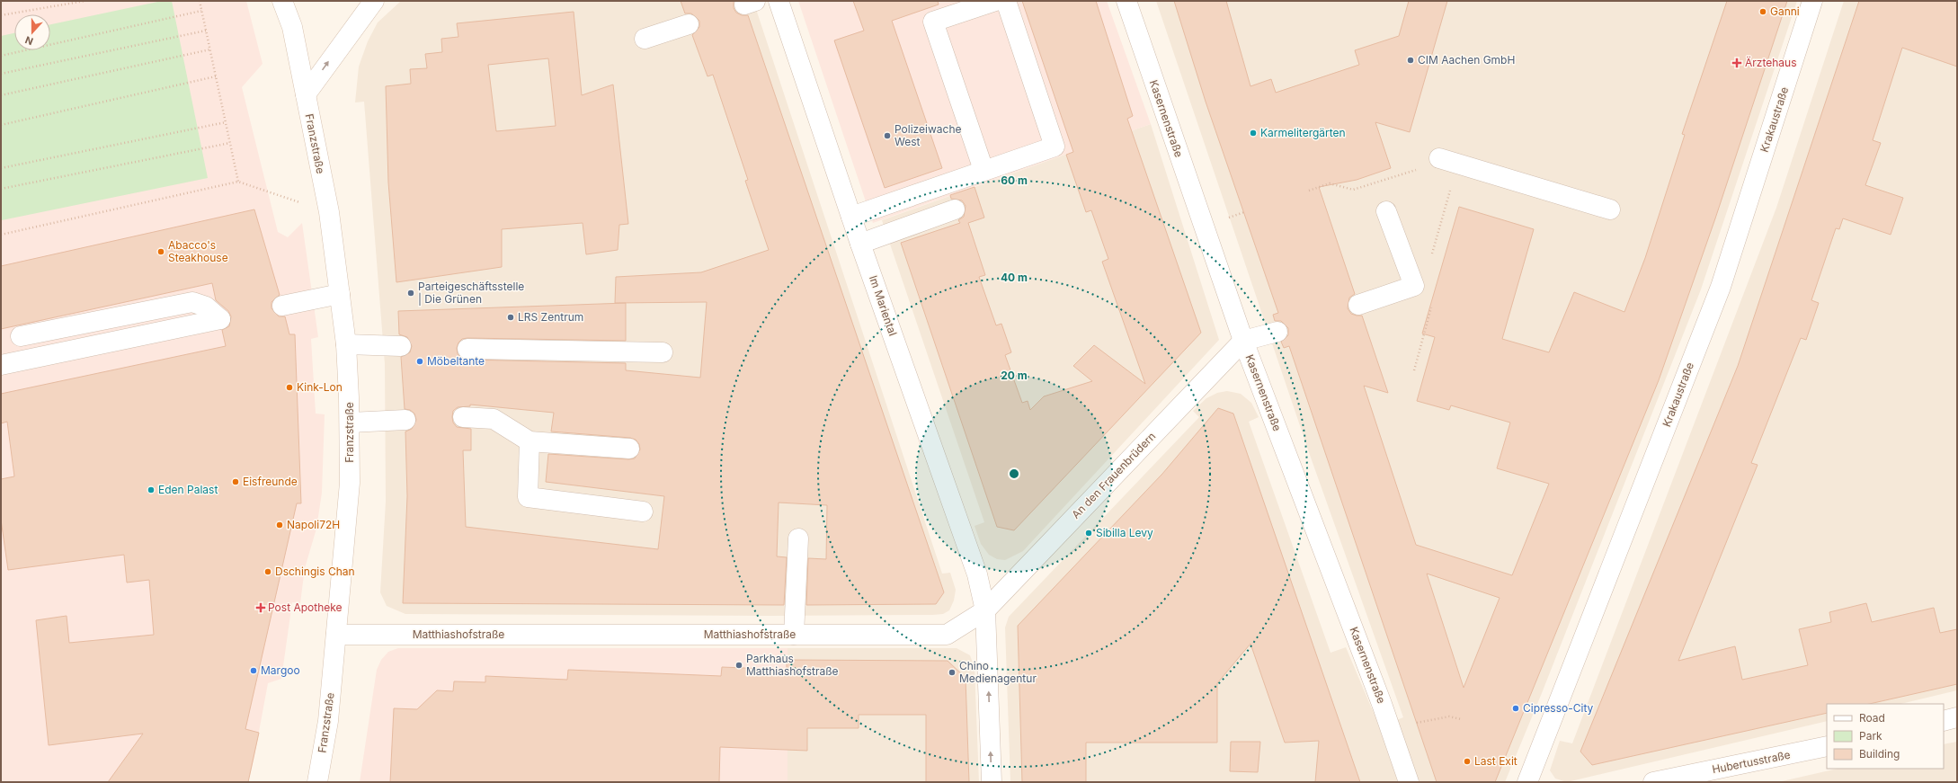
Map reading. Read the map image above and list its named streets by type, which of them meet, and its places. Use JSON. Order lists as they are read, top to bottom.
{
  "streets": {
    "street": [
      "Kasernenstraße",
      "Krakaustraße",
      "Franzstraße",
      "Im Mariental",
      "An den Frauenbrüdern",
      "Matthiashofstraße",
      "Hubertusstraße"
    ]
  },
  "crossings": [
    ["Kasernenstraße", "An den Frauenbrüdern"],
    ["Franzstraße", "Matthiashofstraße"],
    ["Im Mariental", "An den Frauenbrüdern"],
    ["Im Mariental", "Matthiashofstraße"],
    ["An den Frauenbrüdern", "Matthiashofstraße"]
  ],
  "places": {
    "other": [
      "Ganni",
      "CIM Aachen GmbH",
      "Karmelitergärten",
      "Polizeiwache West",
      "Abacco's Steakhouse",
      "Parteigeschäftsstelle | Die Grünen",
      "LRS Zentrum",
      "Möbeltante",
      "Kink-Lon",
      "Eisfreunde",
      "Eden Palast",
      "Napoli72H",
      "Sibilla Levy",
      "Dschingis Chan",
      "Parkhaus Matthiashofstraße",
      "Margoo",
      "Chino Medienagentur",
      "Cipresso-City",
      "Last Exit"
    ],
    "health": ["Ärztehaus", "Post Apotheke"]
  },
  "legend": ["Road", "Park", "Building"],
  "north": "bottom",
  "rings": ["60 m", "40 m", "20 m"]
}
